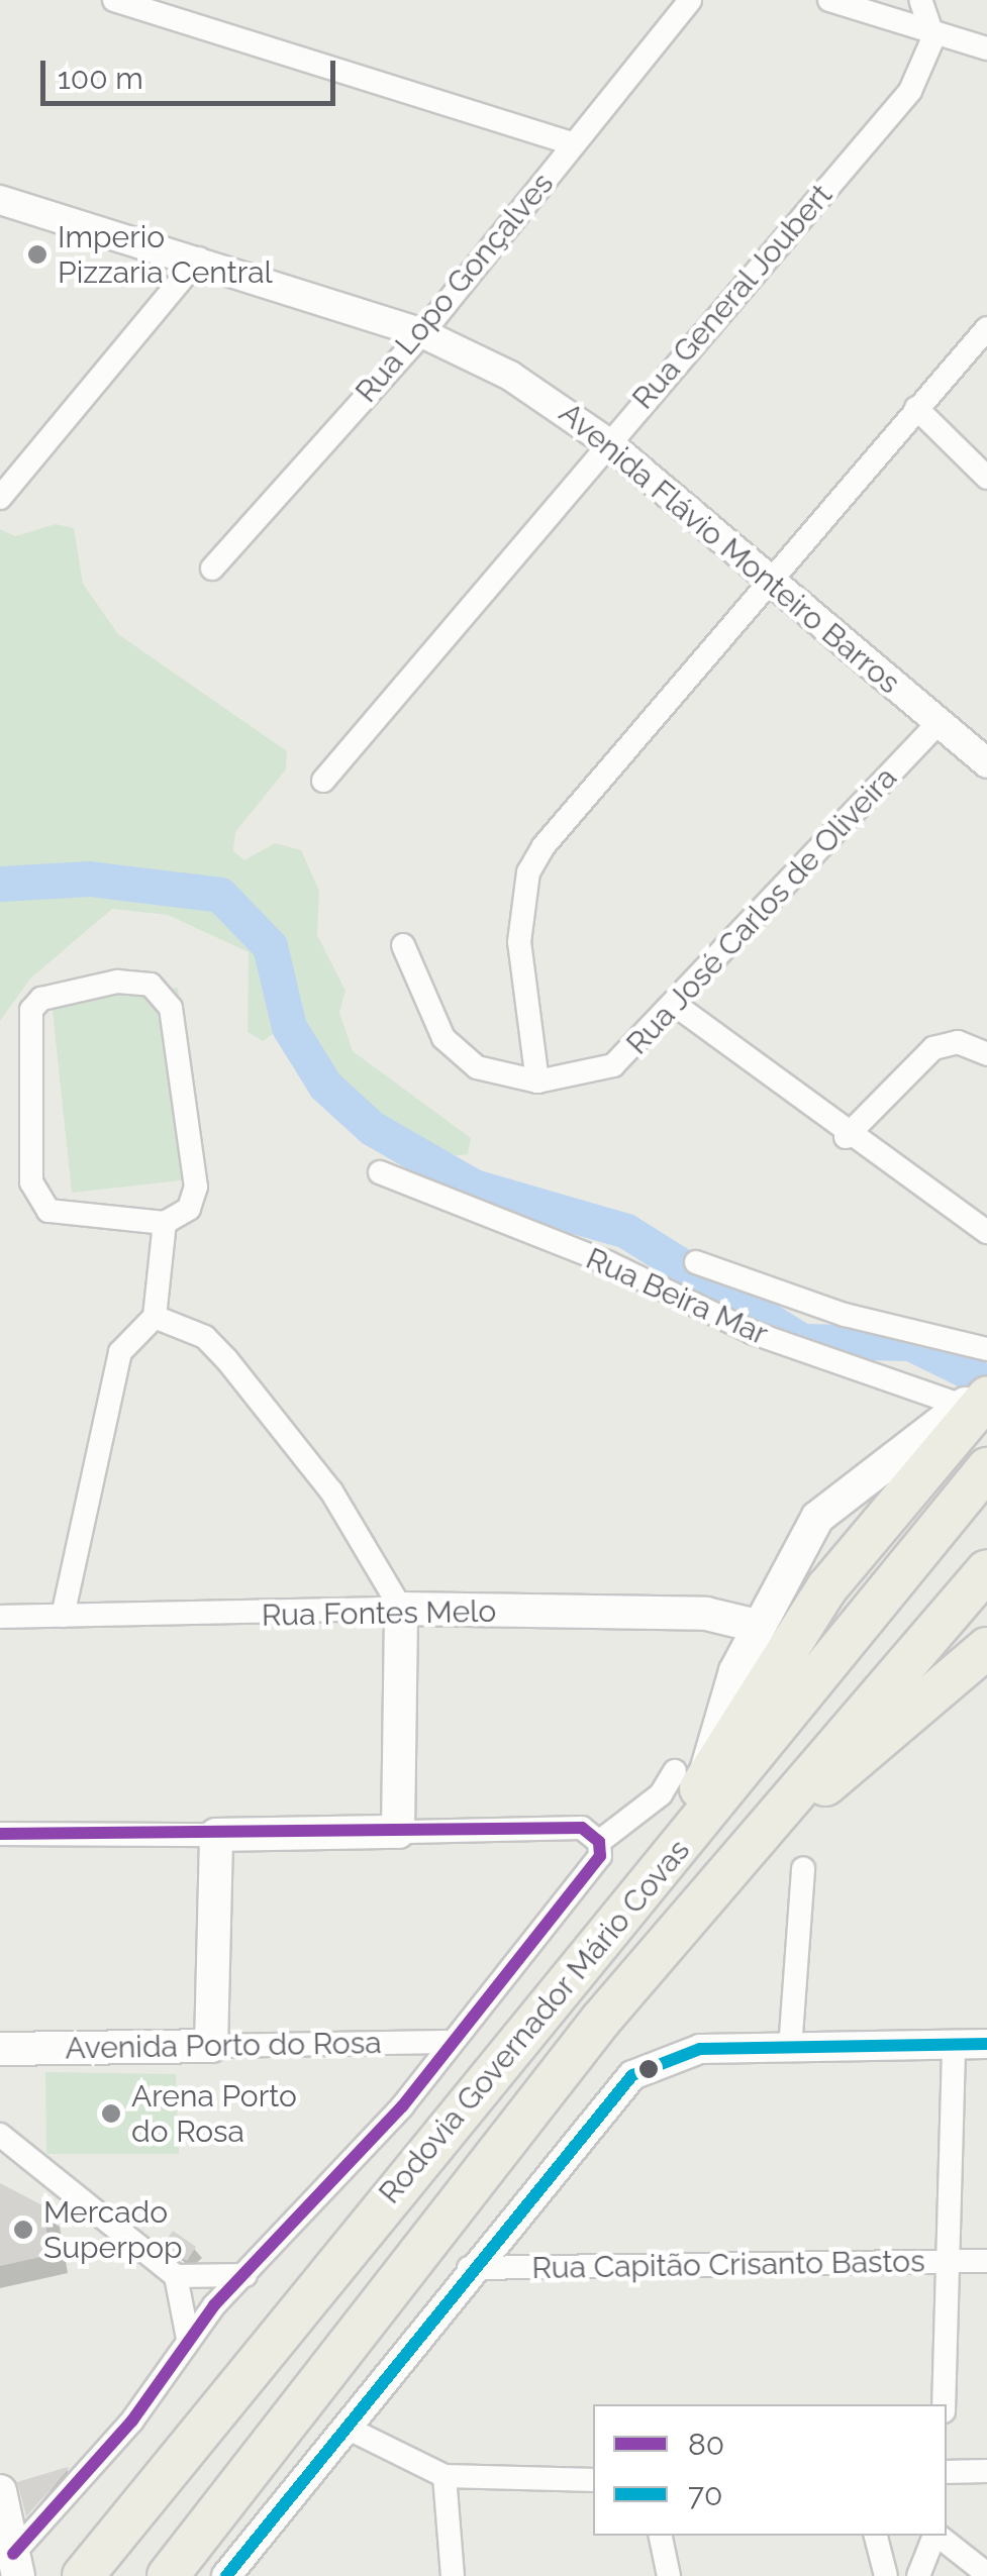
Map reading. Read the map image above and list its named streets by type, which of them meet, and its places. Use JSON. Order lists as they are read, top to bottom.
{
  "streets": {
    "highway": ["Rodovia Governador Mário Covas"],
    "main road": ["Rua Fontes Melo", "Avenida Porto do Rosa"],
    "street": [
      "Rua Lopo Gonçalves",
      "Rua General Joubert",
      "Avenida Flávio Monteiro Barros",
      "Rua José Carlos de Oliveira",
      "Rua Beira Mar",
      "Rua Capitão Crisanto Bastos"
    ]
  },
  "crossings": [
    ["Rua Lopo Gonçalves", "Avenida Flávio Monteiro Barros"],
    ["Rua General Joubert", "Avenida Flávio Monteiro Barros"],
    ["Avenida Flávio Monteiro Barros", "Rua José Carlos de Oliveira"]
  ],
  "places": ["Imperio Pizzaria Central", "Arena Porto do Rosa", "Mercado Superpop"],
  "lines": ["transit line 80", "transit line 70"],
  "legend": ["80", "70"],
  "scale_bar": "100 m"
}
